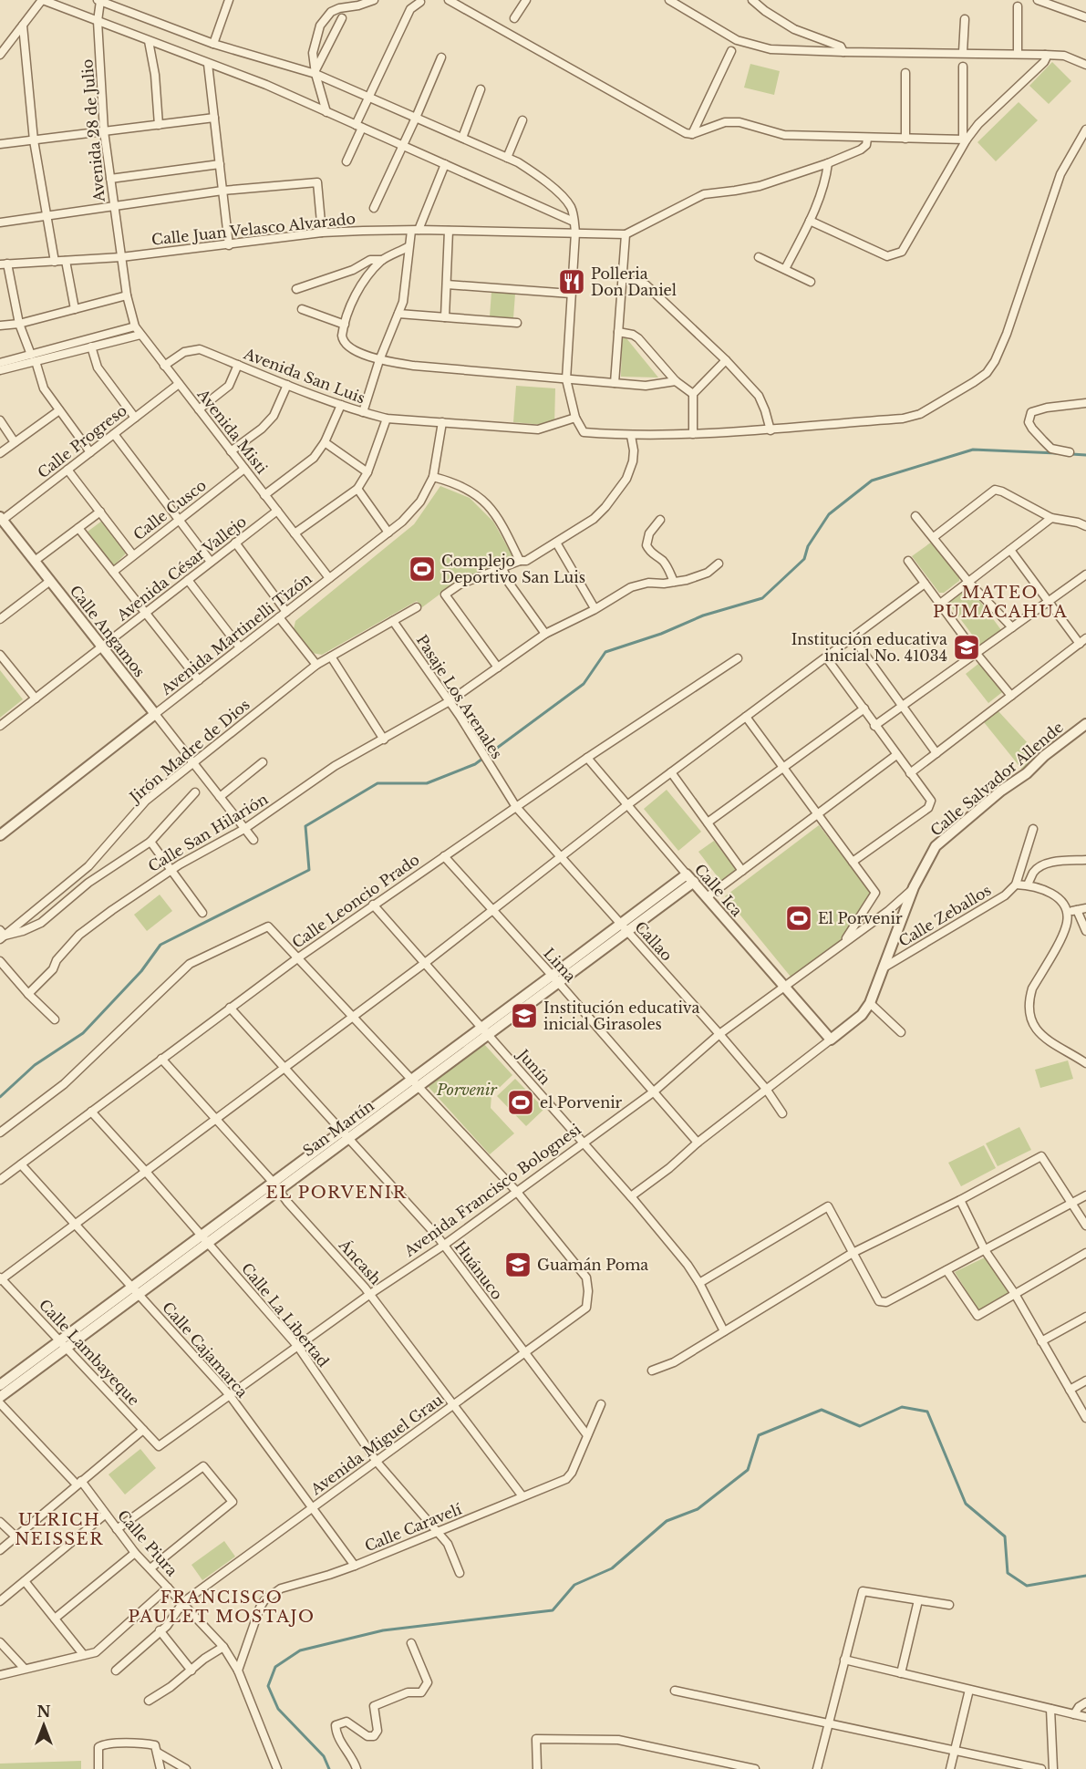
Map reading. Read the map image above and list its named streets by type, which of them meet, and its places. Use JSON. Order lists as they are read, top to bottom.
{
  "streets": {
    "street": [
      "Avenida 28 de Julio",
      "Calle Juan Velasco Alvarado",
      "Avenida San Luis",
      "Avenida Misti",
      "Calle Progreso",
      "Calle Cusco",
      "Avenida César Vallejo",
      "Calle Angamos",
      "Avenida Martinelli Tizón",
      "Pasaje Los Arenales",
      "Jirón Madre de Dios",
      "Calle Salvador Allende",
      "Calle San Hilarión",
      "Calle Ica",
      "Calle Leoncio Prado",
      "Calle Zeballos",
      "Callao",
      "Lima",
      "Junín",
      "San Martín",
      "Avenida Francisco Bolognesi",
      "Áncash",
      "Huánuco",
      "Calle La Libertad",
      "Calle Cajamarca",
      "Calle Lambayeque",
      "Avenida Miguel Grau",
      "Calle Caravelí",
      "Calle Piura"
    ]
  },
  "crossings": [
    ["Avenida 28 de Julio", "Calle Juan Velasco Alvarado"],
    ["Avenida 28 de Julio", "Avenida Misti"],
    ["Avenida San Luis", "Avenida Misti"],
    ["Avenida San Luis", "Avenida Martinelli Tizón"],
    ["Avenida Misti", "Calle Progreso"],
    ["Avenida Misti", "Calle Cusco"],
    ["Avenida Misti", "Avenida César Vallejo"],
    ["Avenida Misti", "Avenida Martinelli Tizón"],
    ["Calle Progreso", "Calle Angamos"],
    ["Avenida César Vallejo", "Calle Angamos"],
    ["Calle Angamos", "Avenida Martinelli Tizón"],
    ["Calle Angamos", "Jirón Madre de Dios"],
    ["Calle Angamos", "Calle San Hilarión"],
    ["Pasaje Los Arenales", "Jirón Madre de Dios"],
    ["Pasaje Los Arenales", "Calle San Hilarión"],
    ["Pasaje Los Arenales", "Callao"],
    ["Calle Salvador Allende", "Avenida Francisco Bolognesi"],
    ["Calle Ica", "Calle Leoncio Prado"],
    ["Calle Ica", "San Martín"],
    ["Calle Ica", "Avenida Francisco Bolognesi"],
    ["Calle Leoncio Prado", "Callao"],
    ["Calle Leoncio Prado", "Lima"],
    ["Calle Leoncio Prado", "Junín"],
    ["Calle Leoncio Prado", "Áncash"],
    ["Calle Leoncio Prado", "Huánuco"],
    ["Calle Leoncio Prado", "Calle La Libertad"],
    ["Calle Leoncio Prado", "Calle Cajamarca"],
    ["Callao", "San Martín"],
    ["Callao", "Avenida Francisco Bolognesi"],
    ["Lima", "San Martín"],
    ["Lima", "Avenida Francisco Bolognesi"],
    ["Junín", "San Martín"],
    ["Junín", "Avenida Francisco Bolognesi"],
    ["San Martín", "Áncash"],
    ["San Martín", "Huánuco"],
    ["San Martín", "Calle La Libertad"],
    ["San Martín", "Calle Cajamarca"],
    ["San Martín", "Calle Lambayeque"],
    ["Avenida Francisco Bolognesi", "Áncash"],
    ["Avenida Francisco Bolognesi", "Huánuco"],
    ["Avenida Francisco Bolognesi", "Calle La Libertad"],
    ["Avenida Francisco Bolognesi", "Calle Cajamarca"],
    ["Avenida Francisco Bolognesi", "Calle Lambayeque"],
    ["Avenida Francisco Bolognesi", "Avenida Miguel Grau"],
    ["Áncash", "Avenida Miguel Grau"],
    ["Áncash", "Calle Caravelí"],
    ["Huánuco", "Avenida Miguel Grau"],
    ["Huánuco", "Calle Caravelí"],
    ["Calle La Libertad", "Avenida Miguel Grau"],
    ["Calle La Libertad", "Calle Caravelí"],
    ["Calle Cajamarca", "Avenida Miguel Grau"],
    ["Calle Cajamarca", "Calle Caravelí"],
    ["Avenida Miguel Grau", "Calle Piura"],
    ["Calle Caravelí", "Calle Piura"]
  ],
  "districts": [
    "MATEO PUMACAHUA",
    "EL PORVENIR",
    "ULRICH NEISSER",
    "FRANCISCO PAULET MOSTAJO"
  ],
  "parks": ["Porvenir"],
  "places": {
    "restaurant": ["Polleria Don Daniel"],
    "sports": ["Complejo Deportivo San Luis", "El Porvenir", "el Porvenir"],
    "school or university": ["Institución educativa inicial No. 41034", "Institución educativa inicial Girasoles", "Guamán Poma"]
  },
  "north": "top"
}
